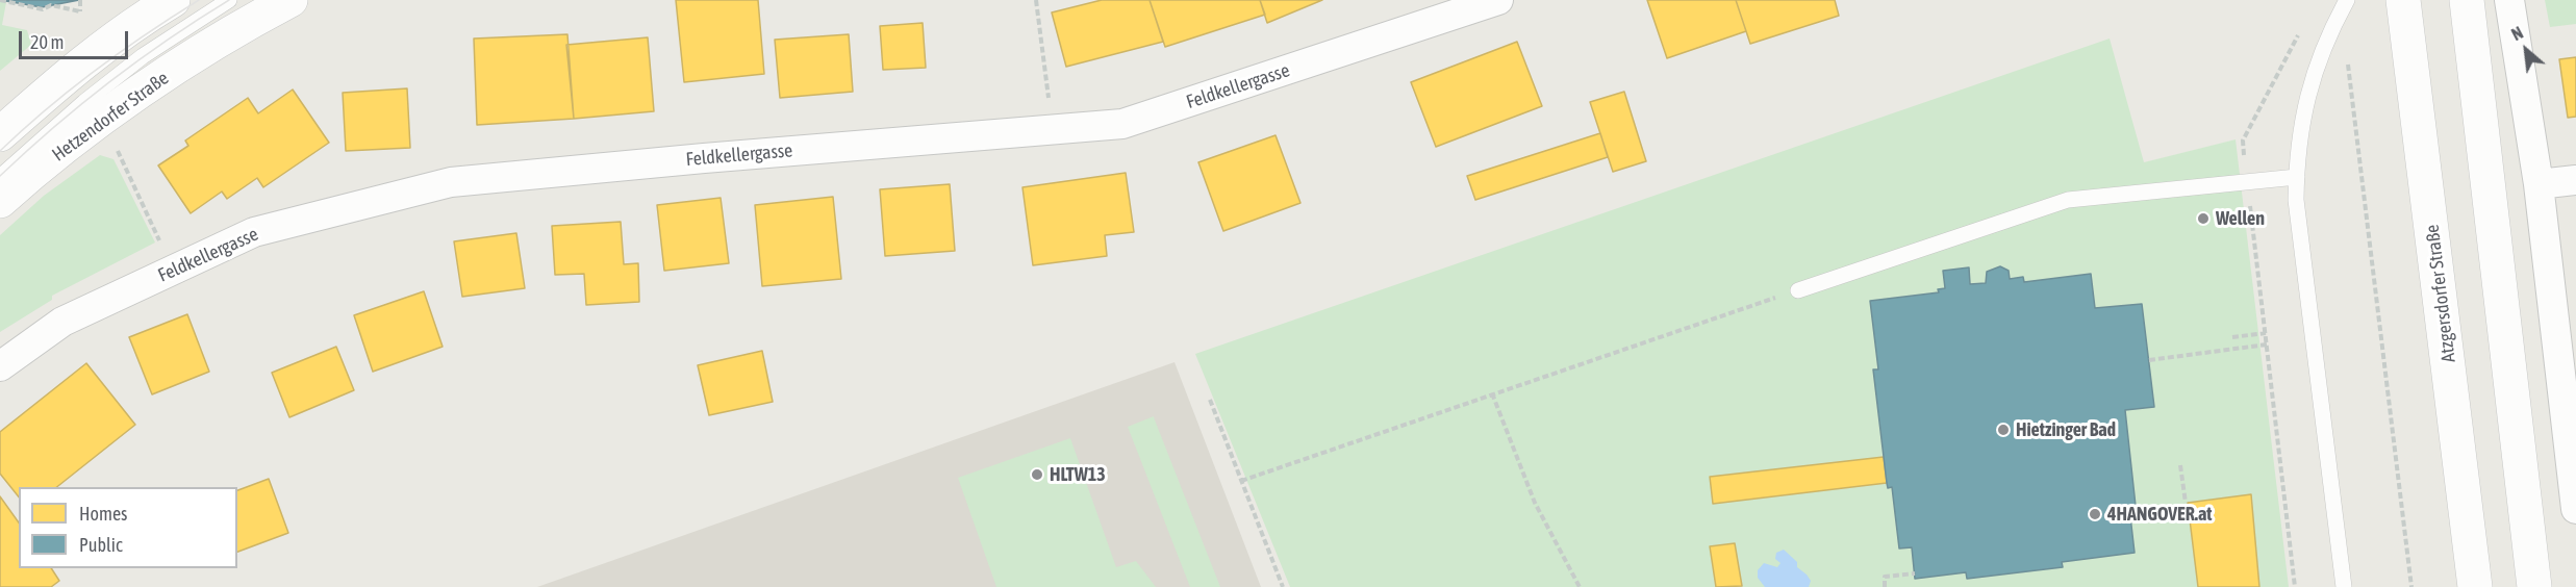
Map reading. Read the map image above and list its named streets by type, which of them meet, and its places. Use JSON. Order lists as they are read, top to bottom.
{
  "streets": {
    "main road": ["Hetzendorfer Straße", "Atzgersdorfer Straße"],
    "street": ["Feldkellergasse"]
  },
  "places": [
    "Wellen",
    "Hietzinger Bad",
    "HLTW13",
    "4HANGOVER.at"
  ],
  "legend": ["Homes", "Public"],
  "scale_bar": "20 m",
  "north": "top left"
}
